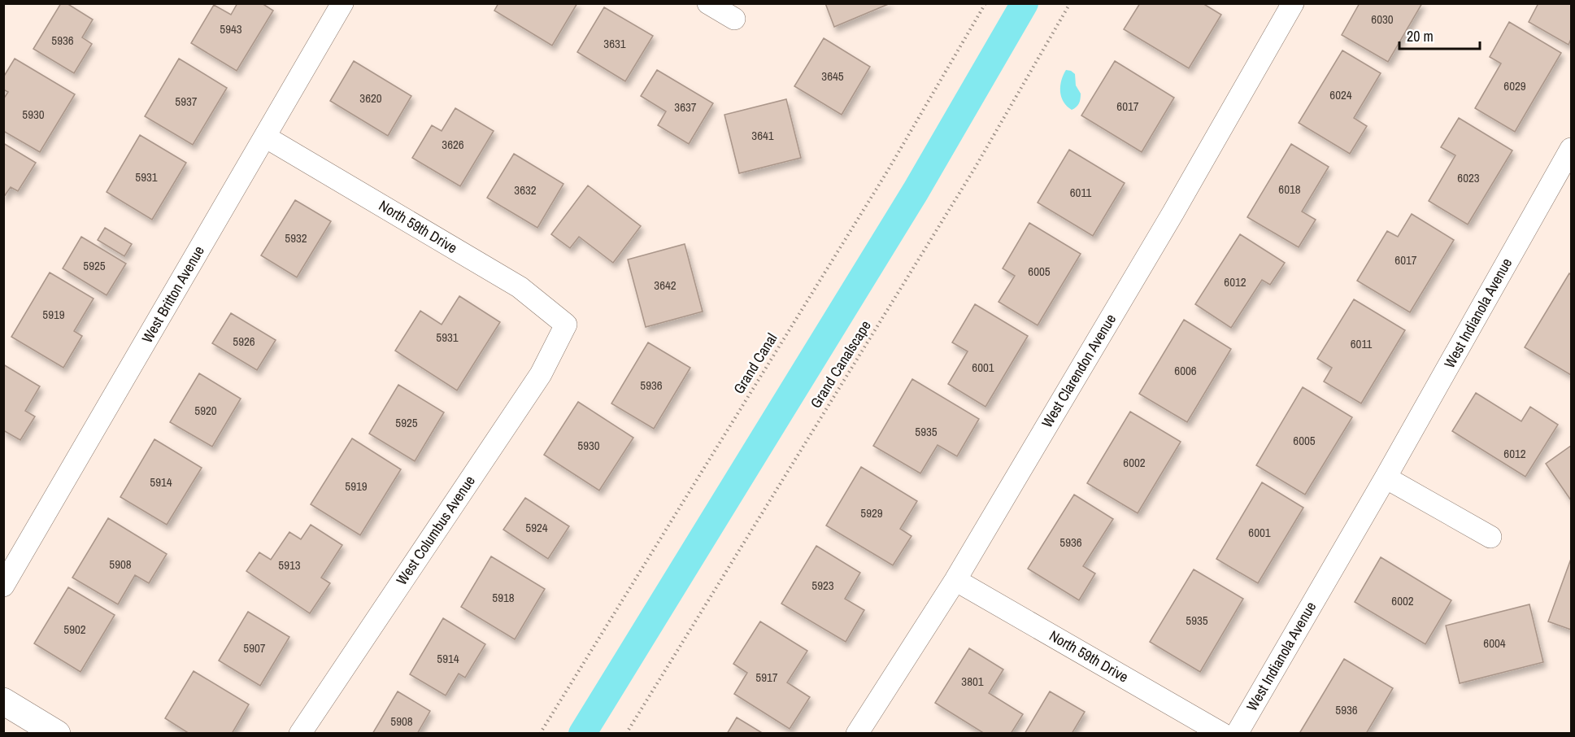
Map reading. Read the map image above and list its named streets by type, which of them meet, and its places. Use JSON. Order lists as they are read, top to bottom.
{
  "streets": {
    "street": [
      "North 59th Drive",
      "West Britton Avenue",
      "West Indianola Avenue",
      "West Clarendon Avenue",
      "West Columbus Avenue"
    ],
    "path": ["Grand Canal", "Grand Canalscape"]
  },
  "crossings": [
    ["North 59th Drive", "West Britton Avenue"],
    ["North 59th Drive", "West Clarendon Avenue"],
    ["North 59th Drive", "West Columbus Avenue"]
  ],
  "house_numbers": [
    "6030",
    "5943",
    "5936",
    "3631",
    "3645",
    "6029",
    "6024",
    "3620",
    "5937",
    "6017",
    "3637",
    "5930",
    "3641",
    "3626",
    "5931",
    "6023",
    "6018",
    "3632",
    "6011",
    "5932",
    "6017",
    "5925",
    "6005",
    "6012",
    "3642",
    "5919",
    "5931",
    "5926",
    "6011",
    "6001",
    "6006",
    "5936",
    "5920",
    "5925",
    "5935",
    "6005",
    "5930",
    "6012",
    "6002",
    "5914",
    "5919",
    "5929",
    "5924",
    "6001",
    "5936",
    "5908",
    "5913",
    "5923",
    "5918",
    "6002",
    "5935",
    "5902",
    "6004",
    "5907",
    "5914",
    "5917",
    "3801",
    "5936",
    "5908"
  ],
  "scale_bar": "20 m"
}
